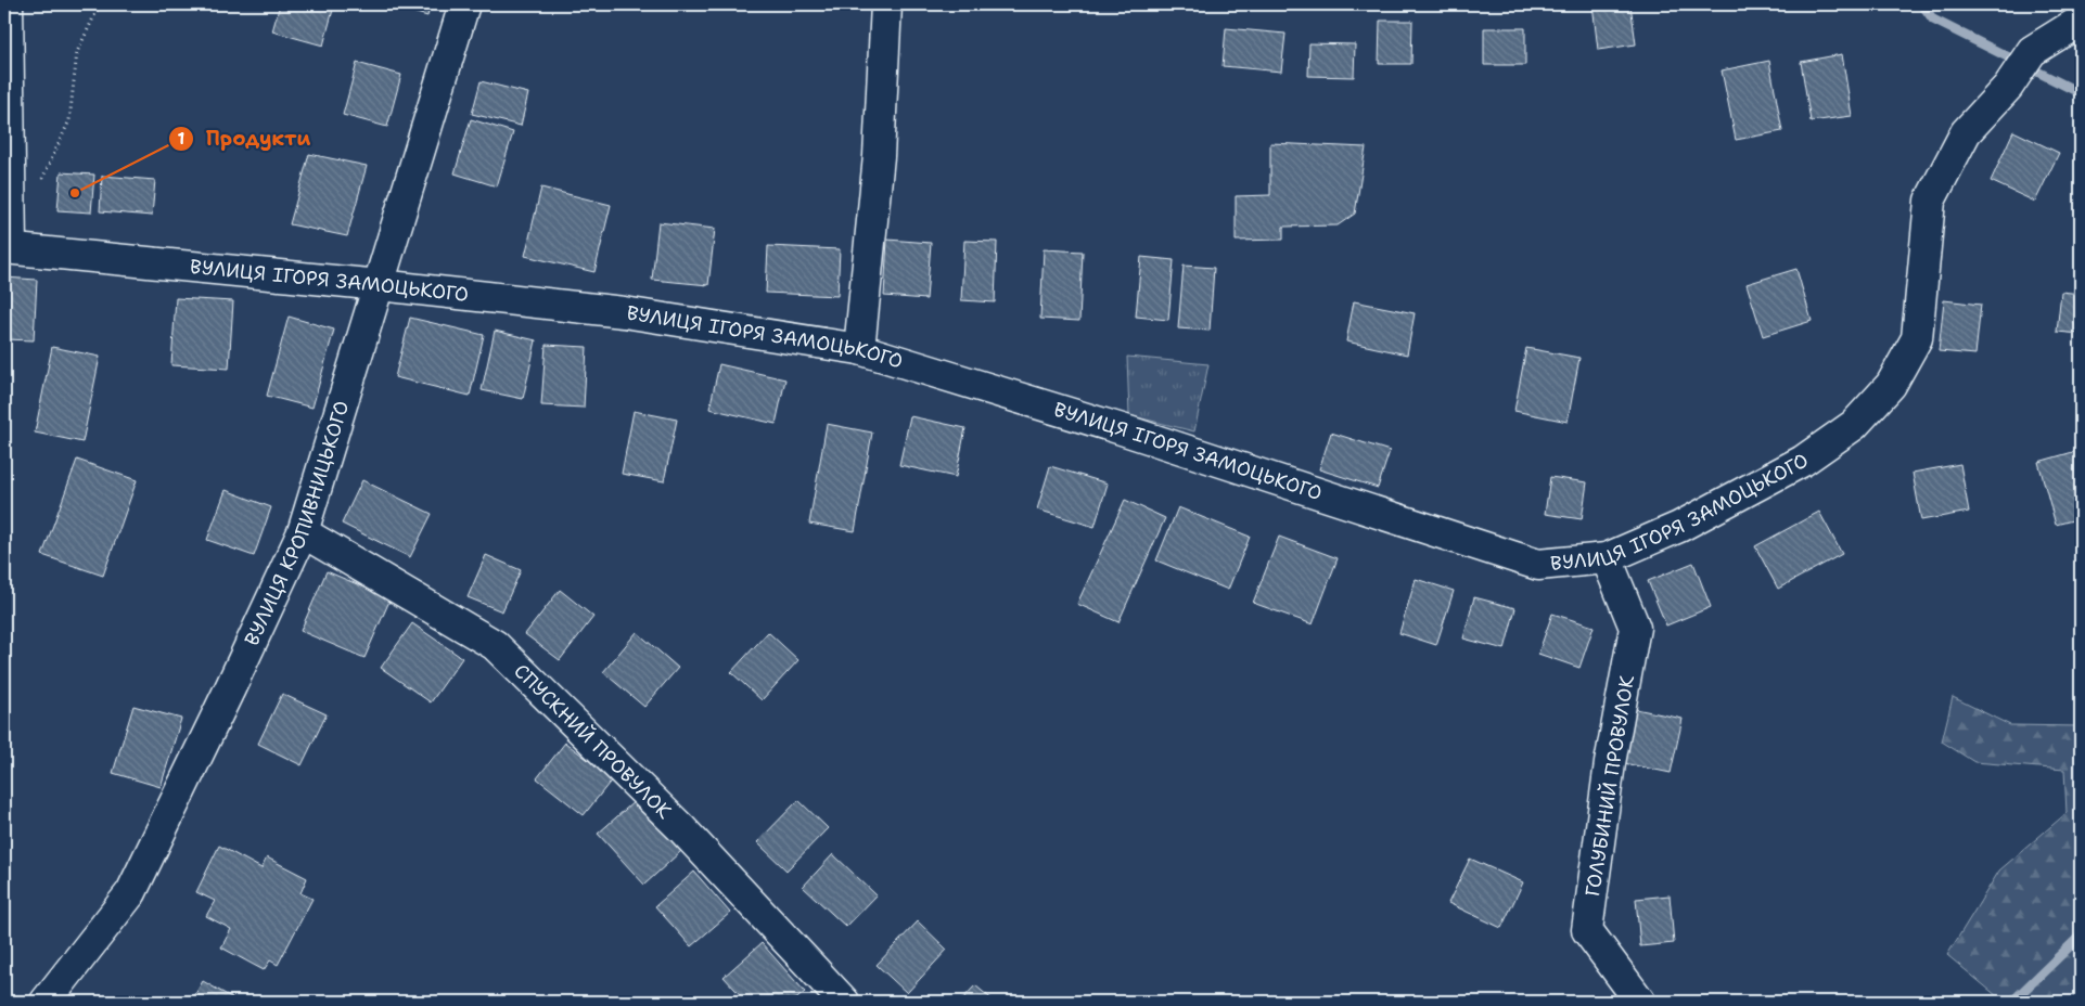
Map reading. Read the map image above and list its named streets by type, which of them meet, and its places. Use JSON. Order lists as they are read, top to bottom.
{
  "streets": {
    "street": [
      "ВУЛИЦЯ ІГОРЯ ЗАМОЦЬКОГО",
      "ВУЛИЦЯ КРОПИВНИЦЬКОГО",
      "СПУСКНИЙ ПРОВУЛОК",
      "ГОЛУБИНИЙ ПРОВУЛОК"
    ]
  },
  "crossings": [
    ["ВУЛИЦЯ ІГОРЯ ЗАМОЦЬКОГО", "ВУЛИЦЯ КРОПИВНИЦЬКОГО"],
    ["ВУЛИЦЯ ІГОРЯ ЗАМОЦЬКОГО", "ГОЛУБИНИЙ ПРОВУЛОК"],
    ["ВУЛИЦЯ КРОПИВНИЦЬКОГО", "СПУСКНИЙ ПРОВУЛОК"]
  ],
  "places": ["Продукти"]
}
